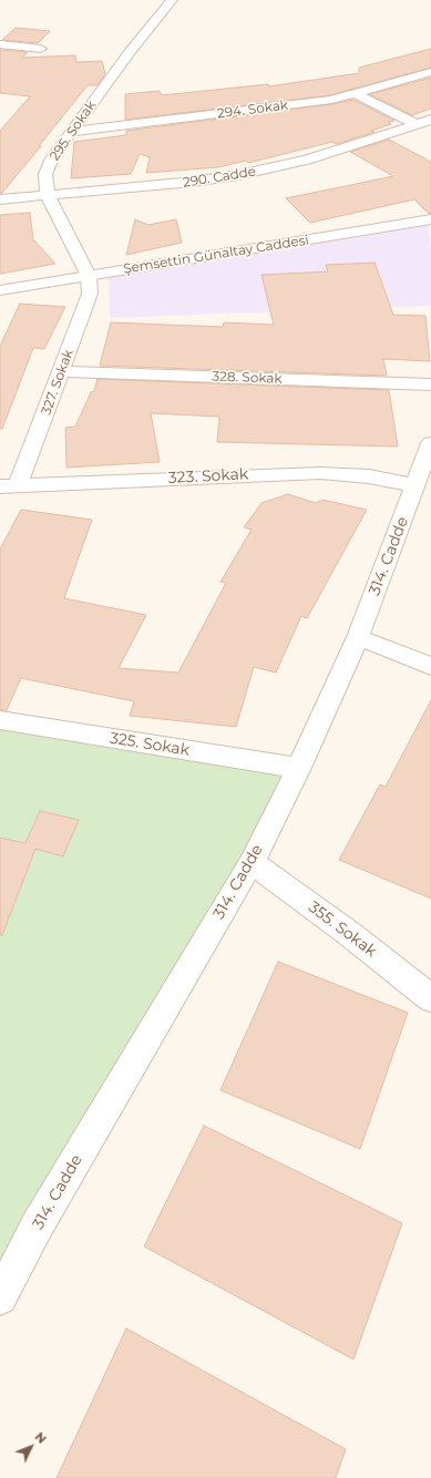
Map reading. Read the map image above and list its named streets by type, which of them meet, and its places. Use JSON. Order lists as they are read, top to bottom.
{
  "streets": {
    "street": [
      "294. Sokak",
      "295. Sokak",
      "290. Cadde",
      "Şemsettin Günaltay Caddesi",
      "328. Sokak",
      "327. Sokak",
      "323. Sokak",
      "314. Cadde",
      "325. Sokak",
      "355. Sokak"
    ]
  },
  "crossings": [
    ["294. Sokak", "295. Sokak"],
    ["295. Sokak", "290. Cadde"],
    ["295. Sokak", "Şemsettin Günaltay Caddesi"],
    ["295. Sokak", "327. Sokak"],
    ["Şemsettin Günaltay Caddesi", "327. Sokak"],
    ["328. Sokak", "327. Sokak"],
    ["327. Sokak", "323. Sokak"],
    ["323. Sokak", "314. Cadde"],
    ["314. Cadde", "325. Sokak"],
    ["314. Cadde", "355. Sokak"]
  ],
  "north": "top right"
}
